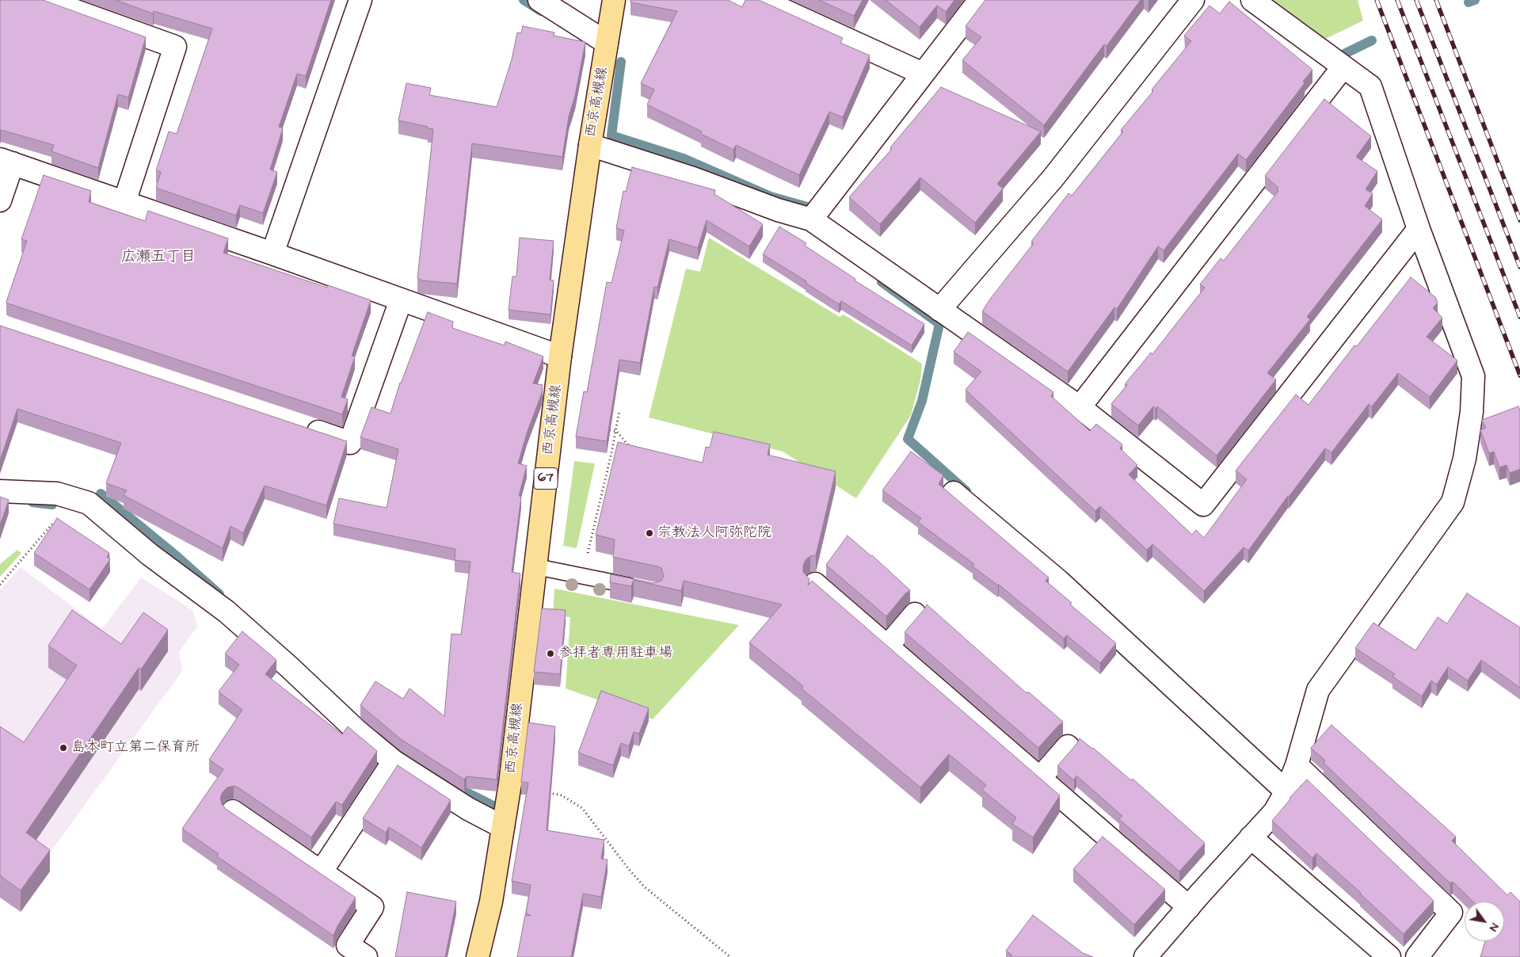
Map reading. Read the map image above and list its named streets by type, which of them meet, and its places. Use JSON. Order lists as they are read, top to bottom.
{
  "streets": {
    "main road": ["西京高槻線", "67"]
  },
  "districts": ["広瀬五丁目"],
  "places": ["宗教法人阿弥陀院", "参拝者専用駐車場", "島本町立第二保育所"],
  "north": "bottom right"
}
